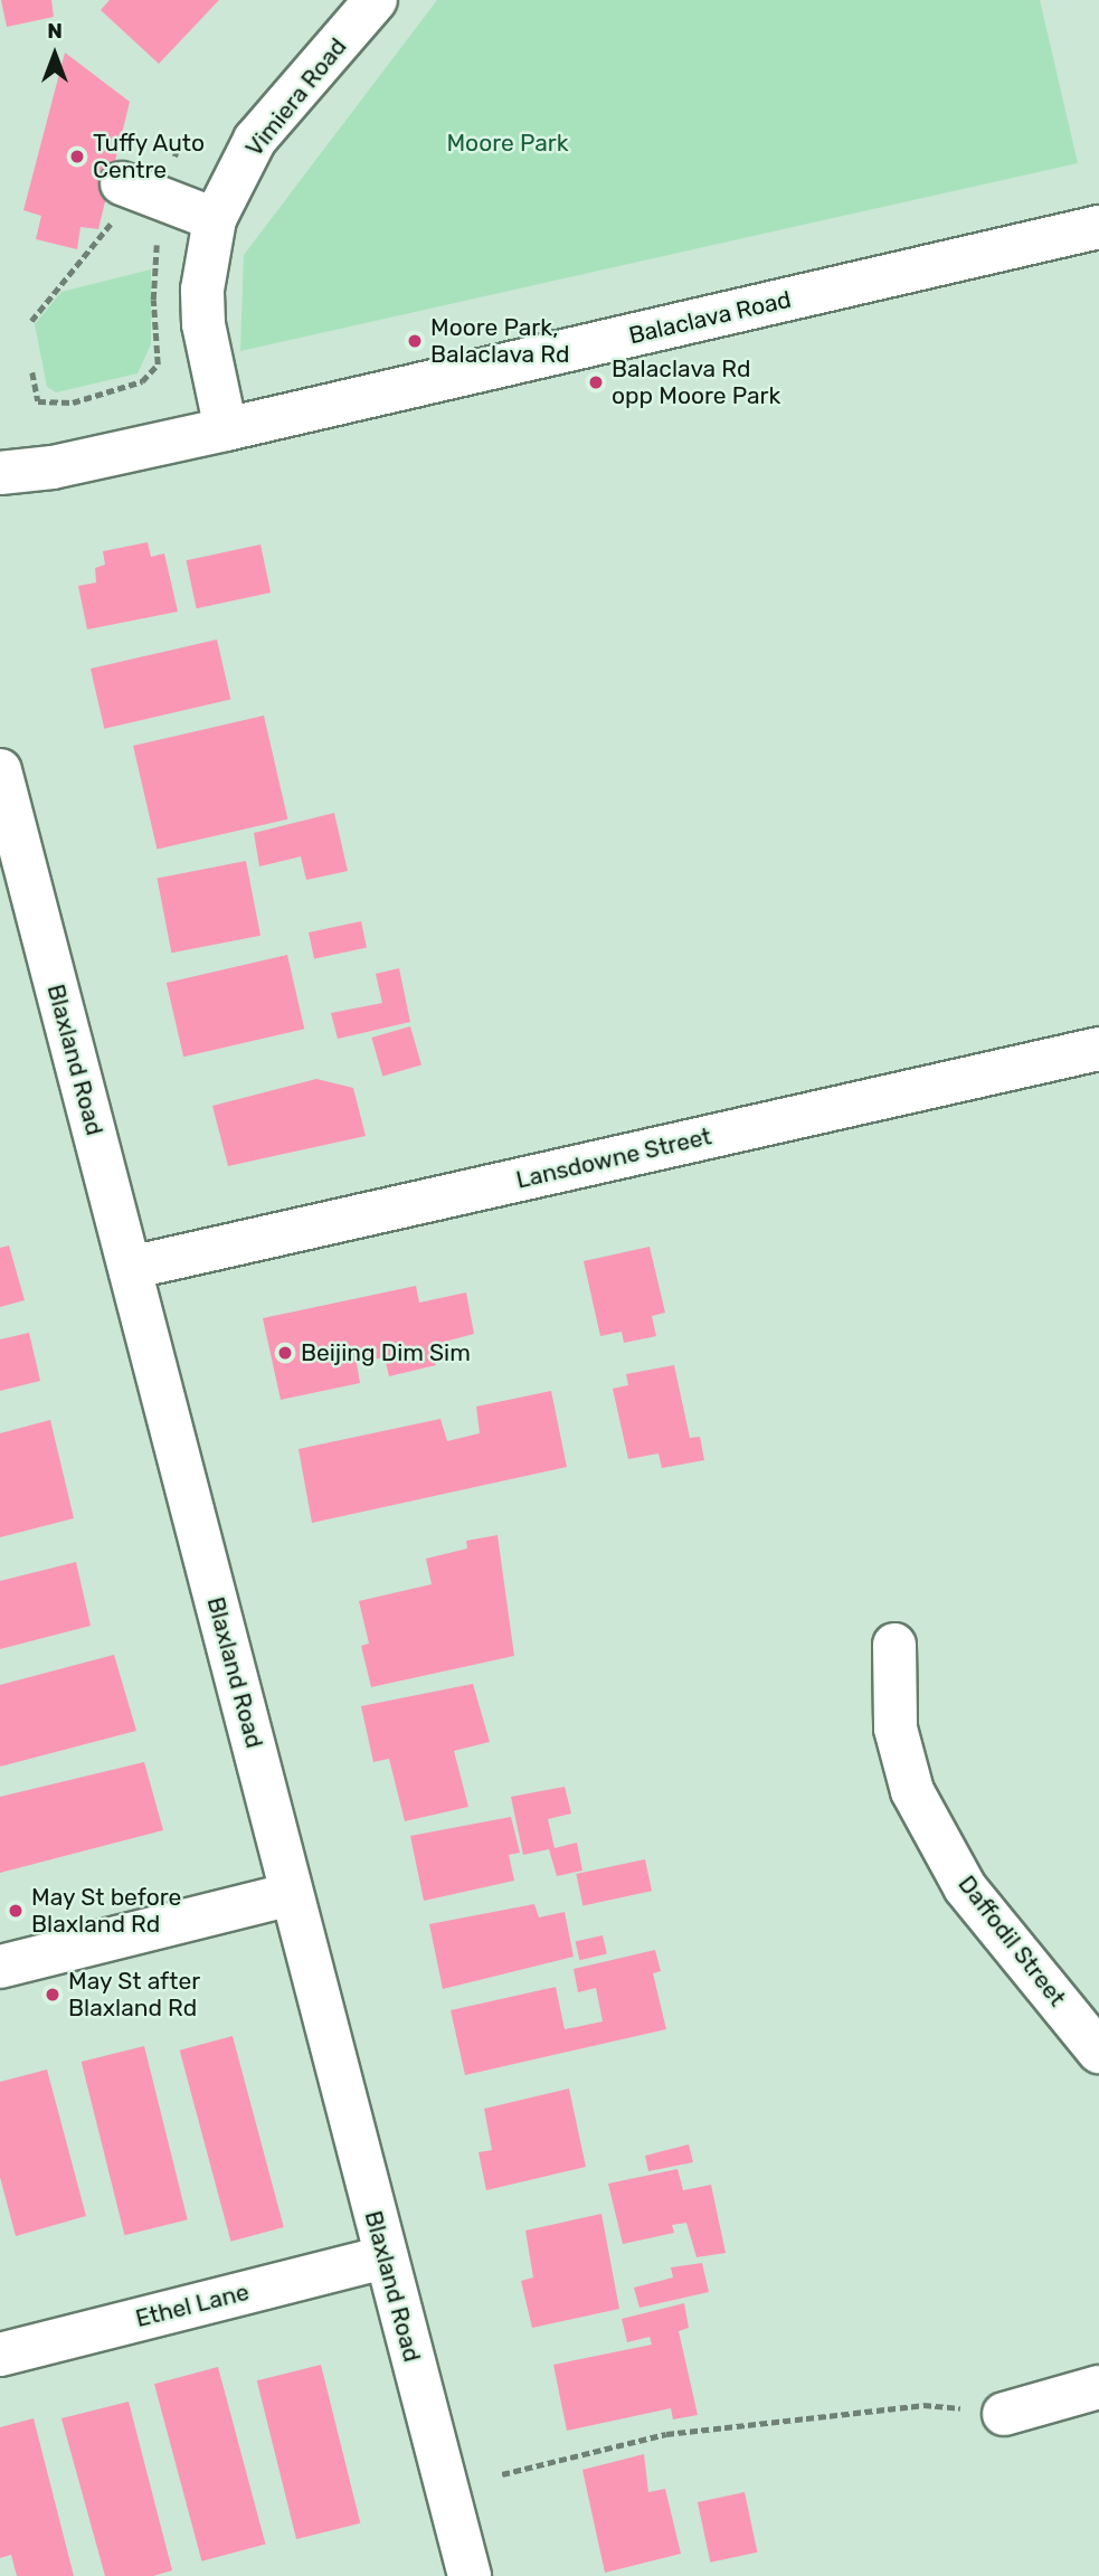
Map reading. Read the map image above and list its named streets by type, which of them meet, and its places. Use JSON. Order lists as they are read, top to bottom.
{
  "streets": {
    "main road": [
      "Vimiera Road",
      "Balaclava Road",
      "Blaxland Road",
      "Lansdowne Street",
      "Daffodil Street",
      "Ethel Lane"
    ]
  },
  "crossings": [
    ["Vimiera Road", "Balaclava Road"],
    ["Blaxland Road", "Lansdowne Street"],
    ["Blaxland Road", "Ethel Lane"]
  ],
  "parks": ["Moore Park"],
  "places": [
    "Tuffy Auto Centre",
    "Moore Park, Balaclava Rd",
    "Balaclava Rd opp Moore Park",
    "Beijing Dim Sim",
    "May St before Blaxland Rd",
    "May St after Blaxland Rd"
  ],
  "north": "top"
}
